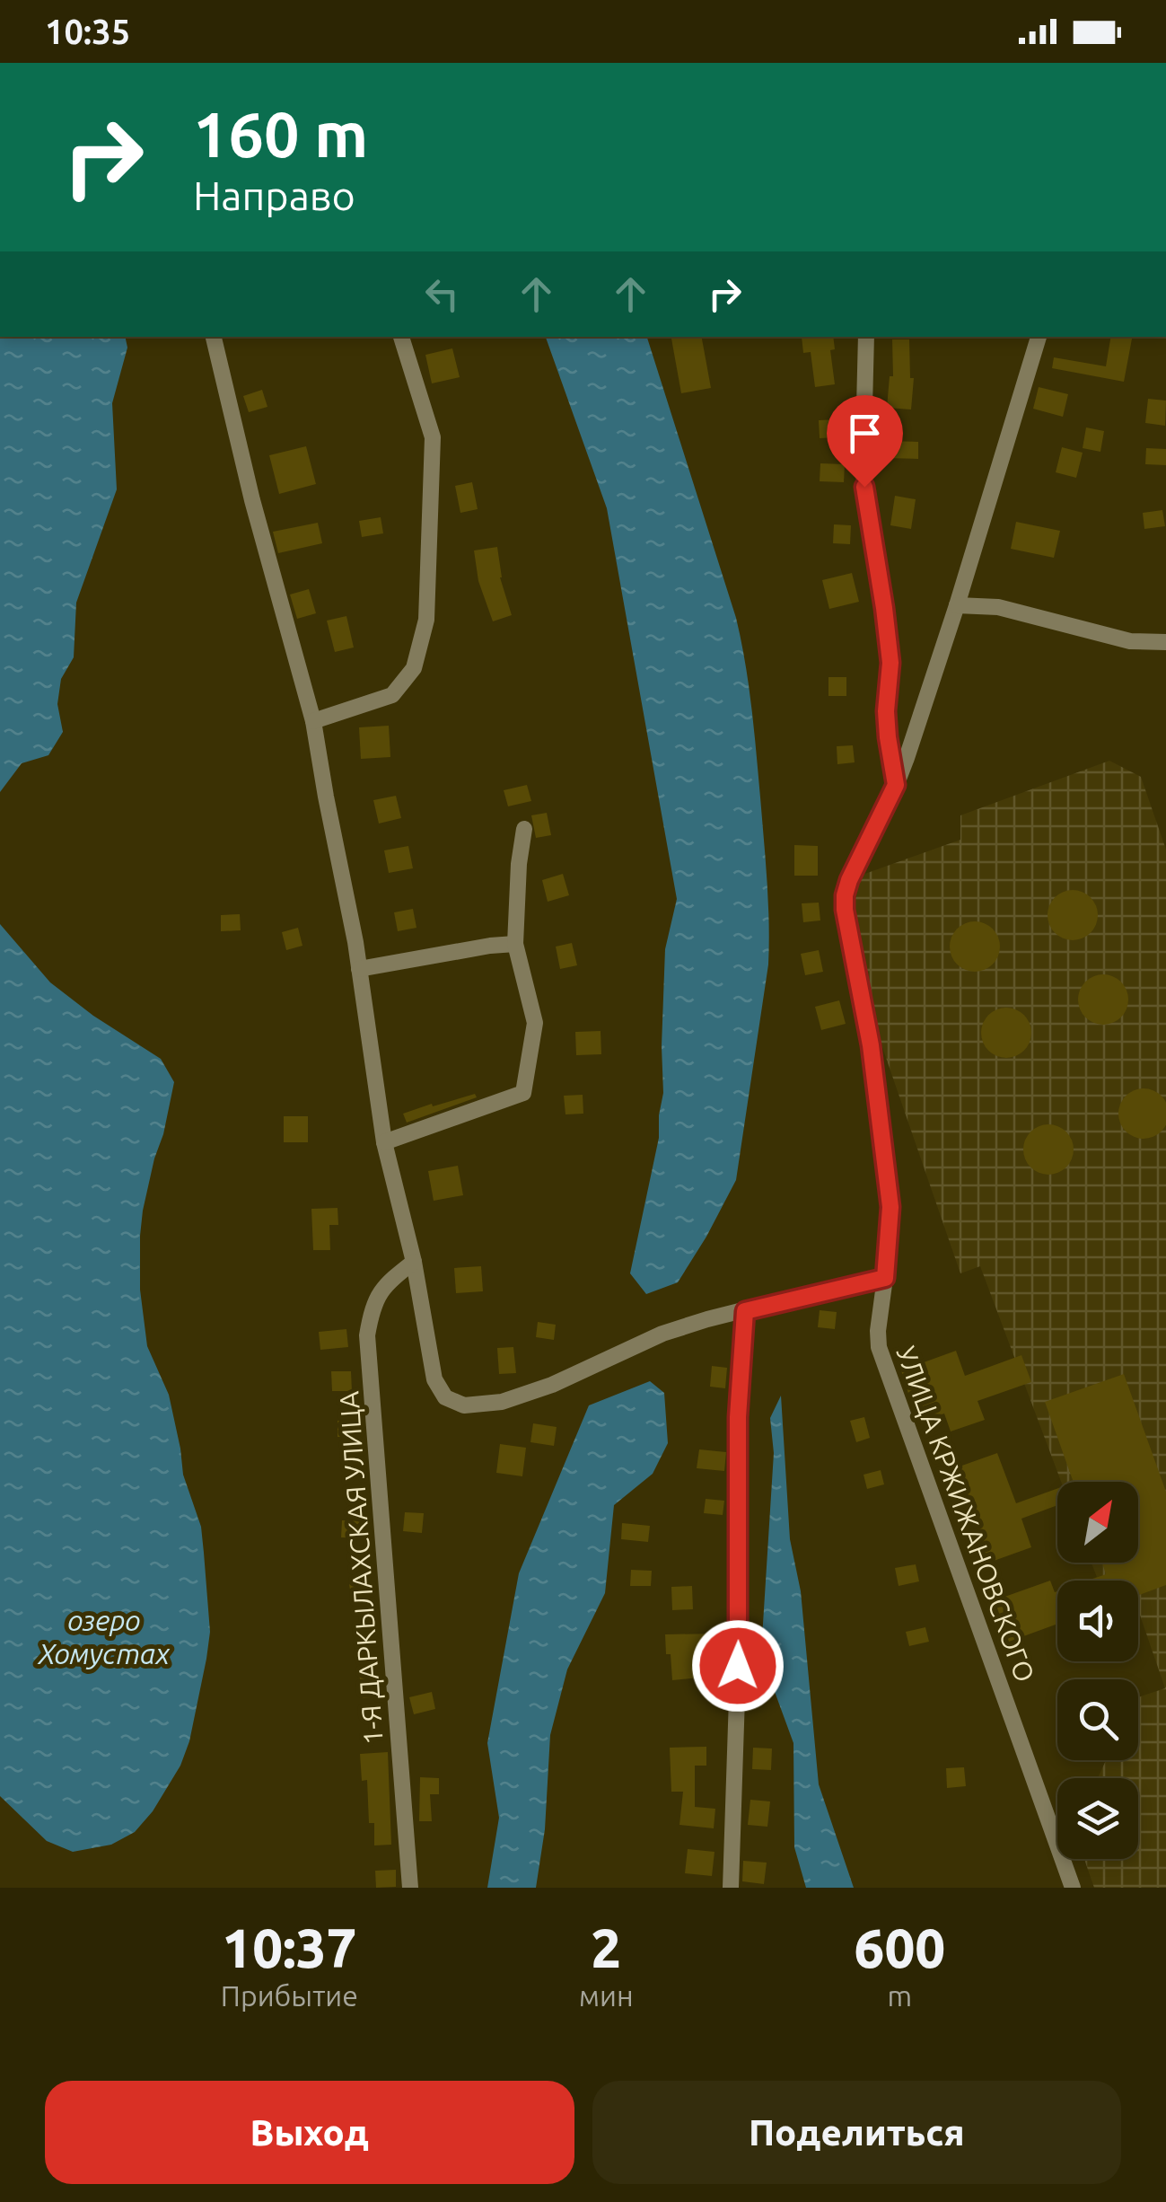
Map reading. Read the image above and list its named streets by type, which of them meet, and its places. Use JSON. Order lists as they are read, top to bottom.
{
  "streets": {
    "street": ["УЛИЦА КРЖИЖАНОВСКОГО", "1-Я ДАРКЫЛАХСКАЯ УЛИЦА"]
  },
  "water": ["озеро Хомустах"],
  "north": "top right",
  "page": {
    "status": "10:35",
    "turn": ["160 m", "Направо"],
    "eta": [
      "10:37",
      "Прибытие",
      "2",
      "мин",
      "600",
      "m"
    ],
    "buttons": ["Выход", "Поделиться"]
  }
}
